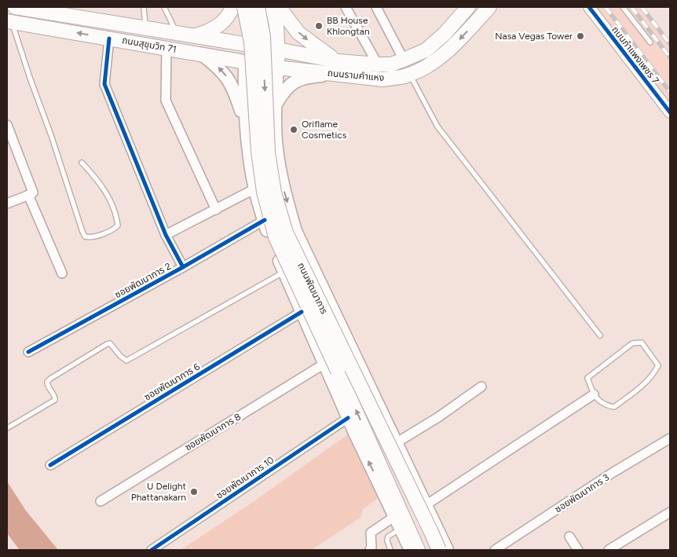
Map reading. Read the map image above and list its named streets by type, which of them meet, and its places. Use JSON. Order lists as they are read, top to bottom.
{
  "streets": {
    "main road": ["ถนนสุขุมวิท 71", "ถนนรามคำแหง", "ถนนพัฒนาการ"],
    "street": [
      "ถนนกำแพงเพชร 7",
      "ซอยพัฒนาการ 2",
      "ซอยพัฒนาการ 6",
      "ซอยพัฒนาการ 8",
      "ซอยพัฒนาการ 10",
      "ซอยพัฒนาการ 3"
    ]
  },
  "crossings": [
    ["ถนนสุขุมวิท 71", "ถนนรามคำแหง"],
    ["ถนนสุขุมวิท 71", "ถนนพัฒนาการ"],
    ["ถนนรามคำแหง", "ถนนพัฒนาการ"],
    ["ซอยพัฒนาการ 2", "ถนนพัฒนาการ"],
    ["ถนนพัฒนาการ", "ซอยพัฒนาการ 6"],
    ["ถนนพัฒนาการ", "ซอยพัฒนาการ 8"],
    ["ถนนพัฒนาการ", "ซอยพัฒนาการ 10"]
  ],
  "places": [
    "BB House Khlongtan",
    "Nasa Vegas Tower",
    "Oriflame Cosmetics",
    "U Delight Phattanakarn"
  ]
}
